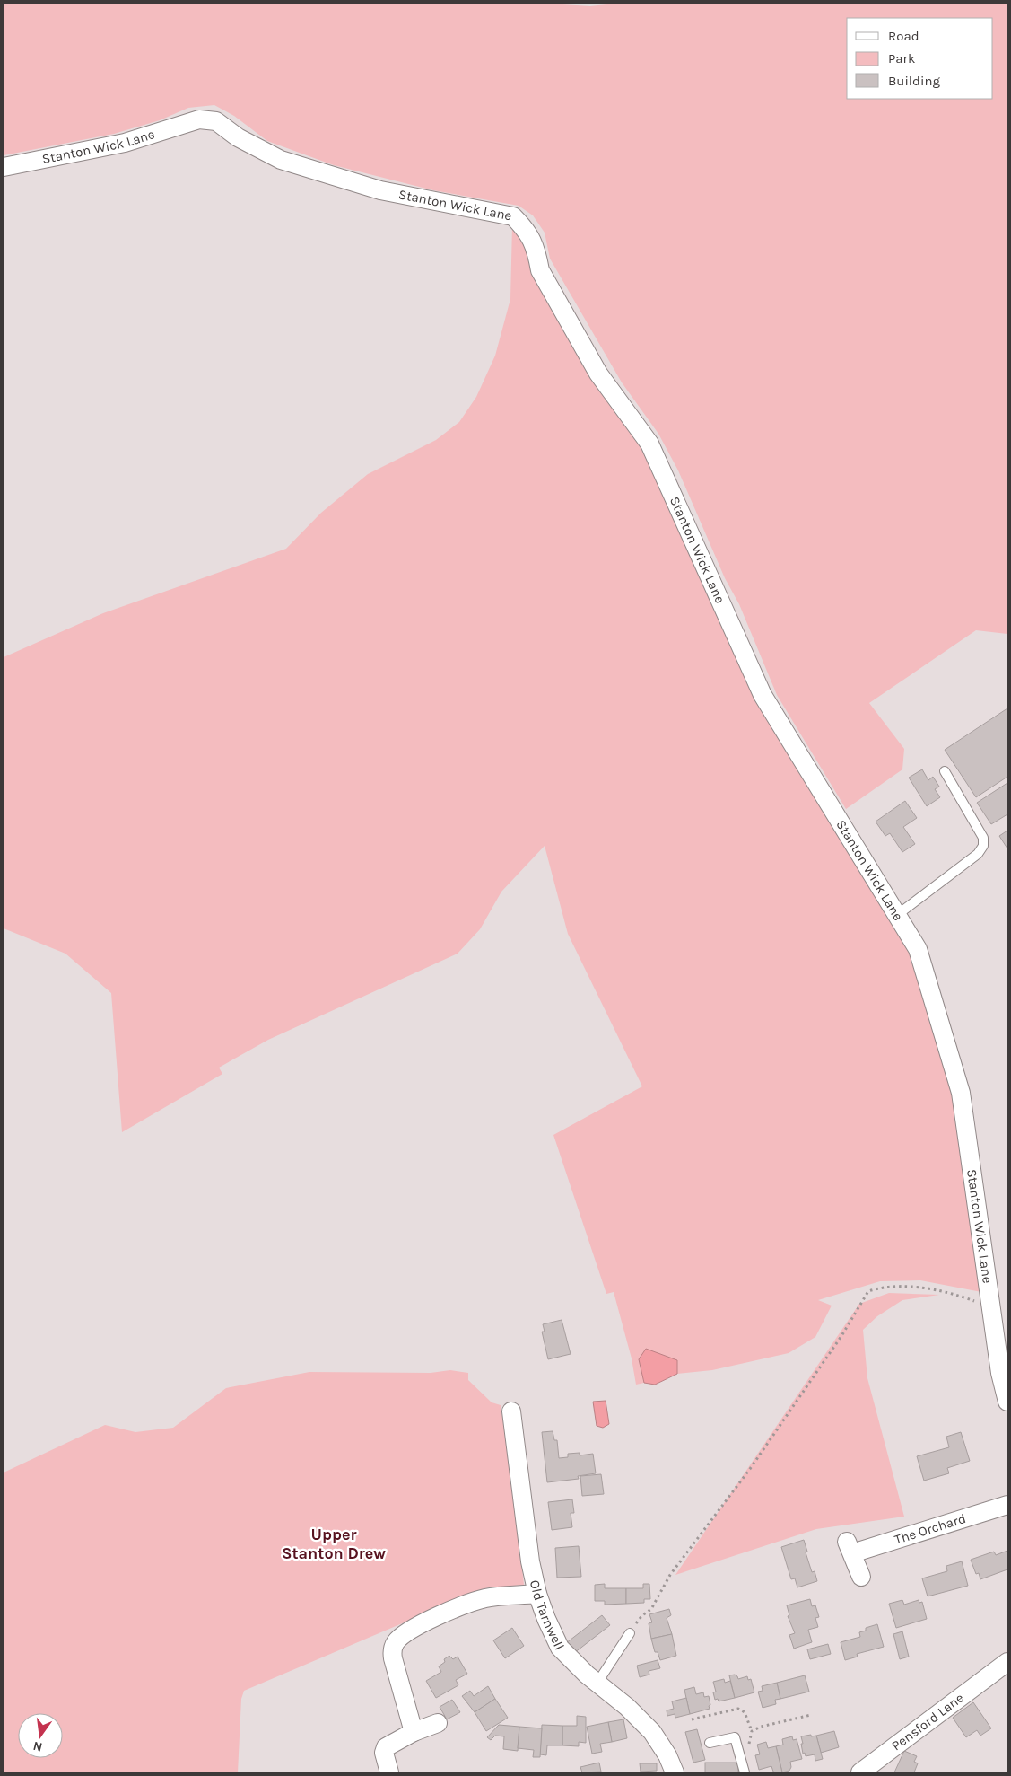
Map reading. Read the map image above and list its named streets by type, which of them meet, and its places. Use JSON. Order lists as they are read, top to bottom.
{
  "streets": {
    "street": [
      "Stanton Wick Lane",
      "The Orchard",
      "Old Tarnwell",
      "Pensford Lane"
    ]
  },
  "districts": ["Upper Stanton Drew"],
  "legend": ["Road", "Park", "Building"],
  "north": "bottom"
}
